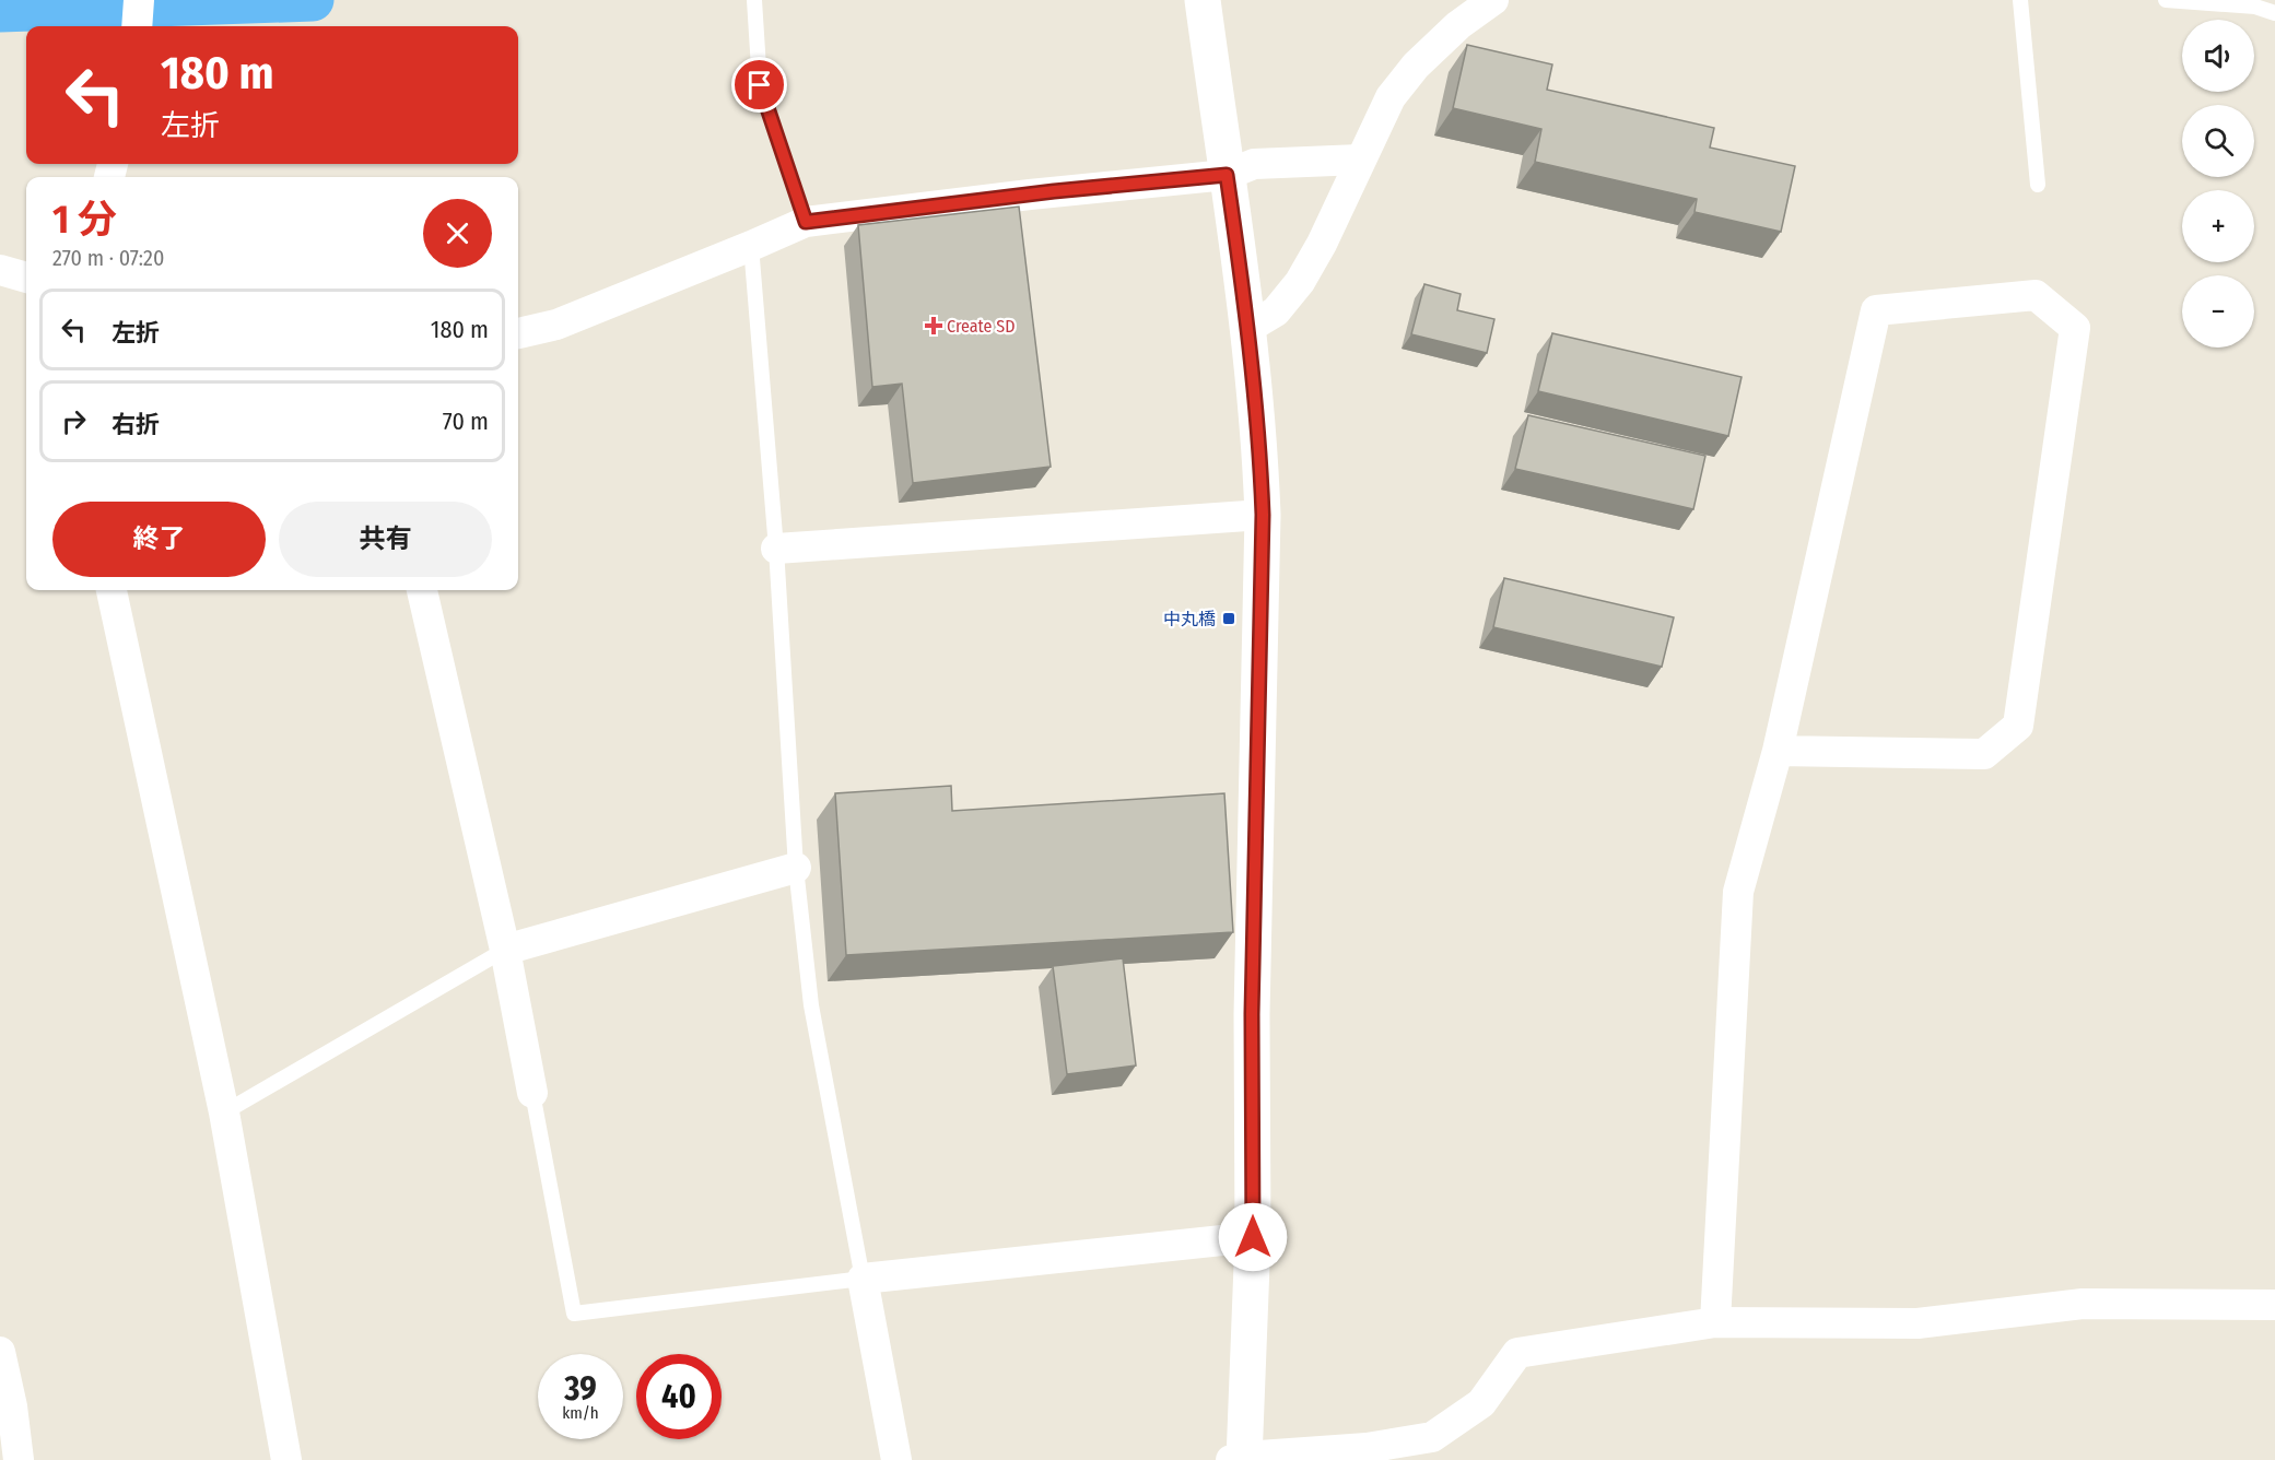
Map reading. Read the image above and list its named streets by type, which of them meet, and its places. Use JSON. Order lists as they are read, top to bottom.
{
  "places": {
    "health": ["Create SD"],
    "transit": ["中丸橋"]
  },
  "page": {
    "map_buttons": ["+", "−"],
    "turn": ["180 m", "左折"],
    "heading": ["1 分", "270 m · 07:20"],
    "list": [
      {
        "name": "左折",
        "value": "180 m"
      },
      {
        "name": "右折",
        "value": "70 m"
      }
    ],
    "buttons": ["終了", "共有"],
    "speed": "39 km/h",
    "limit": "40"
  }
}
